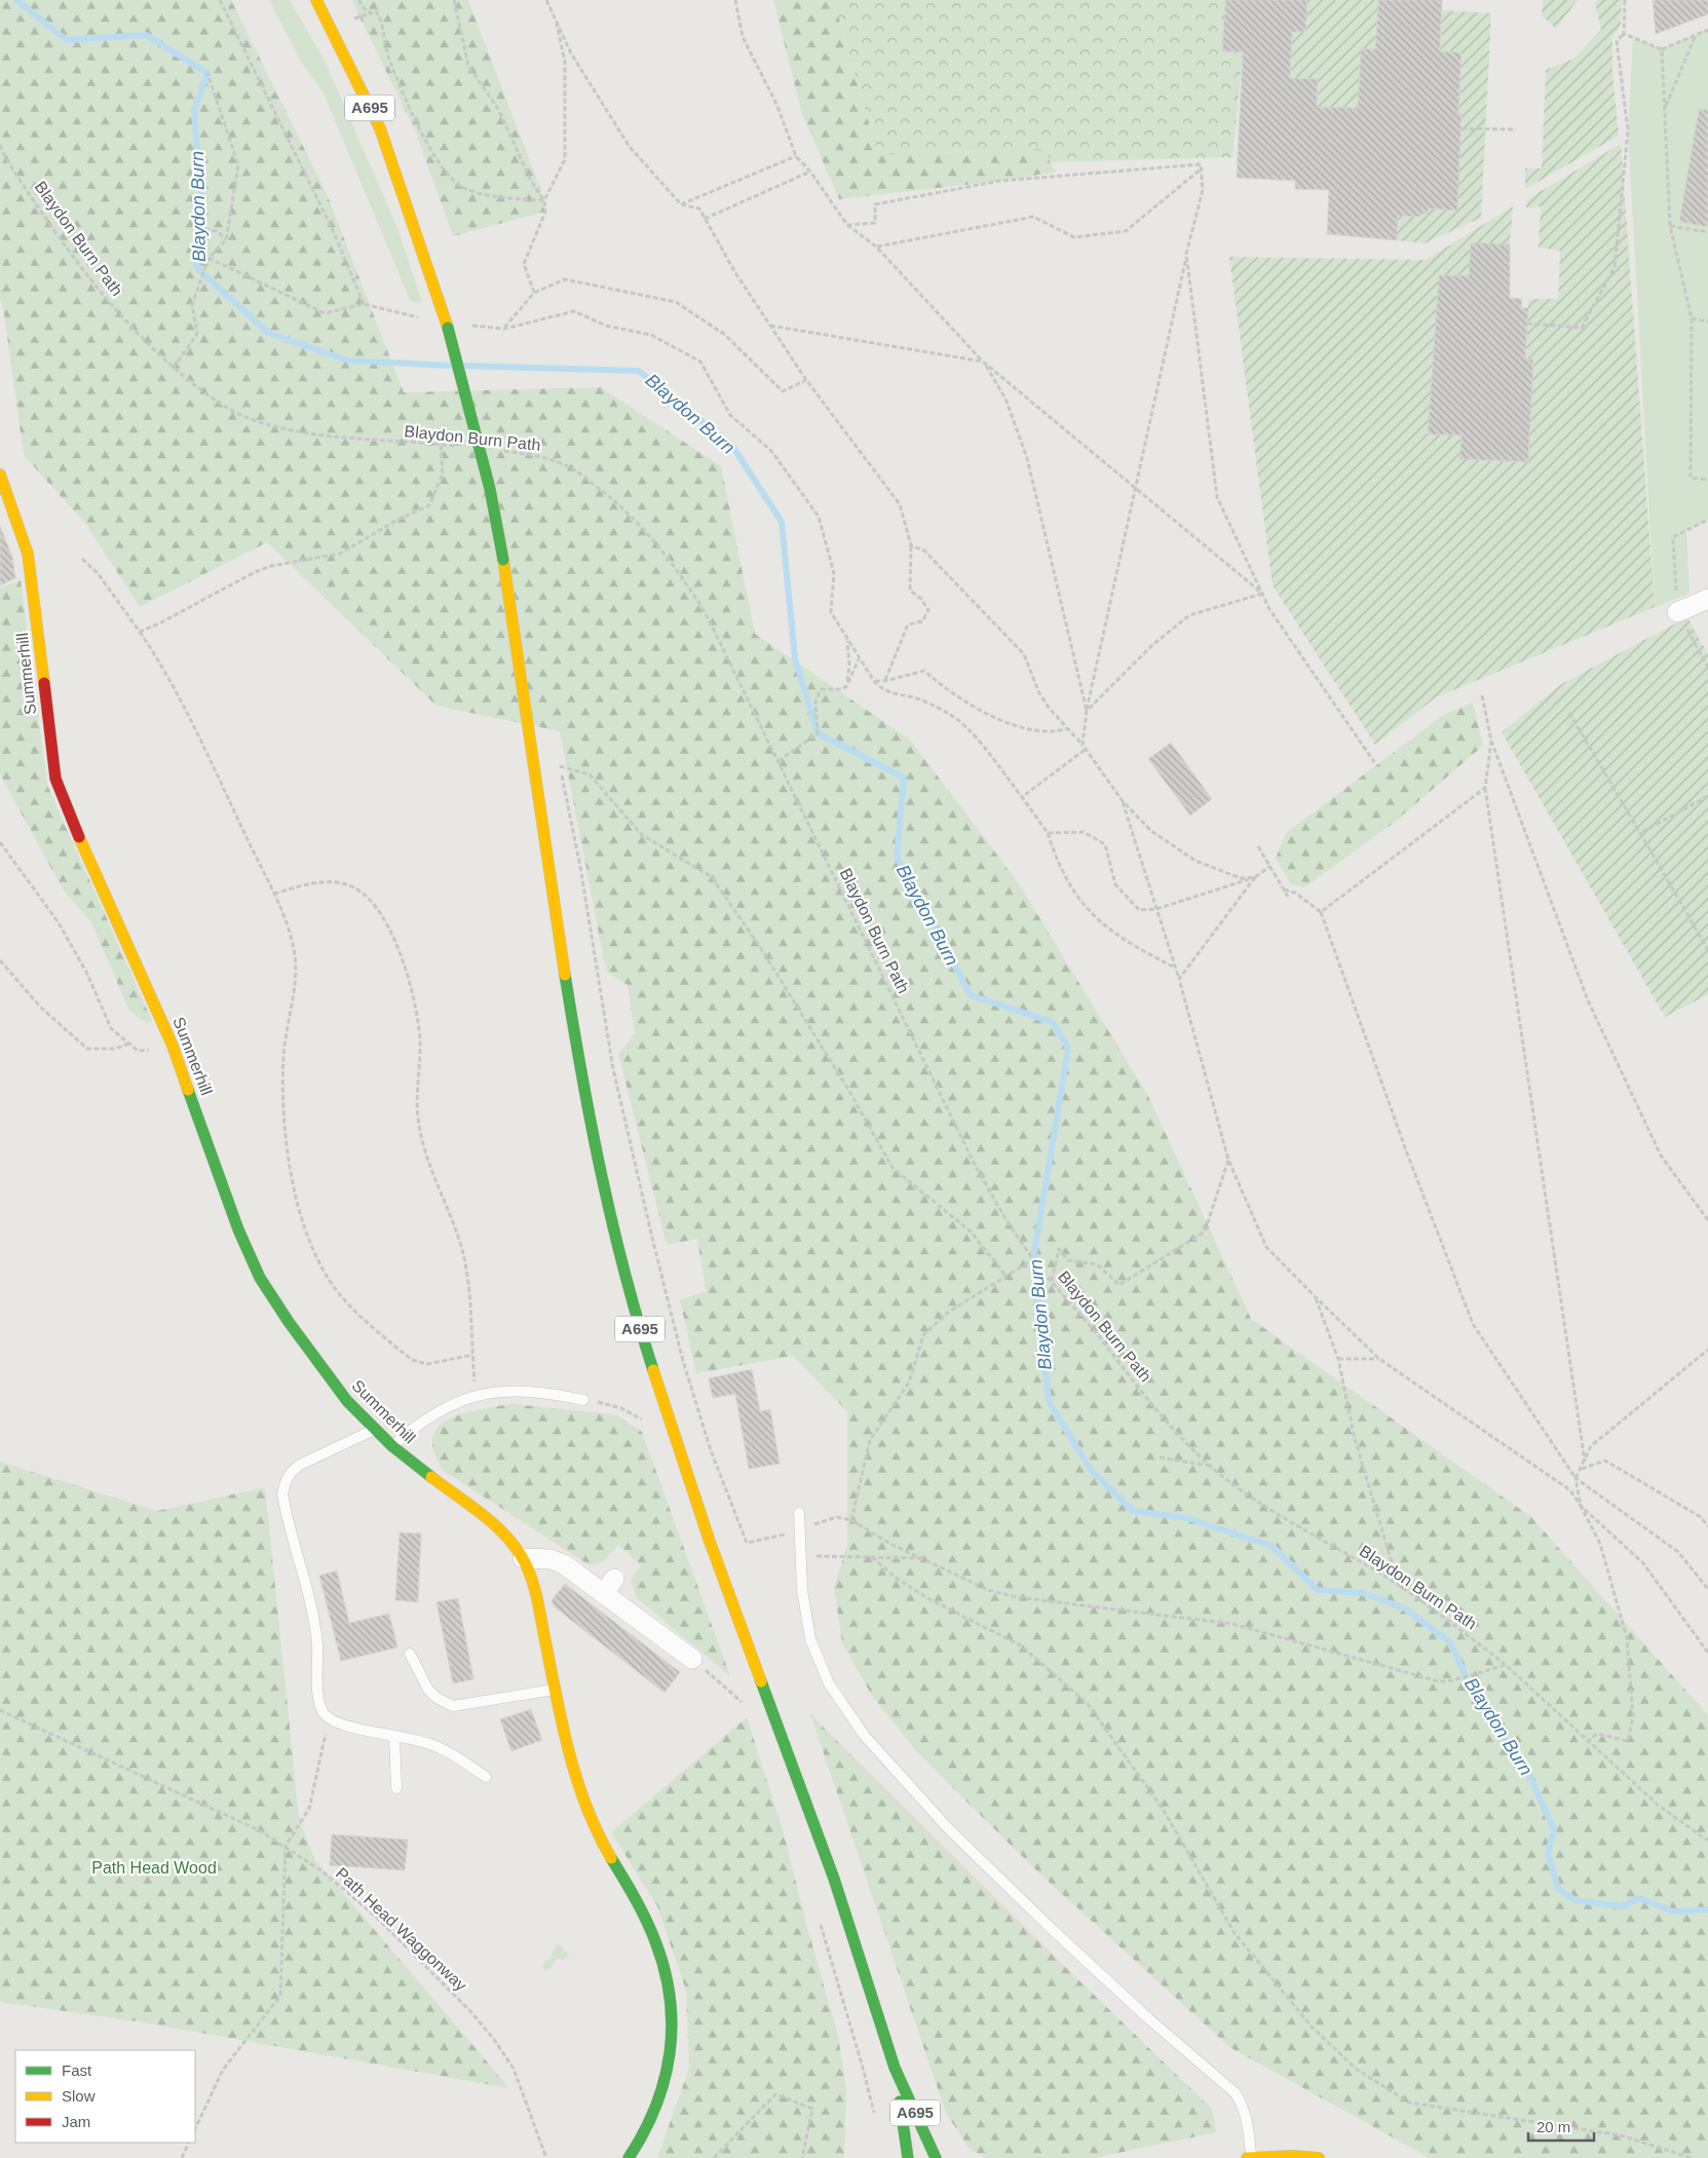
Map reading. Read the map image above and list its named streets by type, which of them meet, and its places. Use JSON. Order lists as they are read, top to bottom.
{
  "streets": {
    "main road": ["A695", "Summerhill"],
    "path": ["Blaydon Burn Path", "Path Head Waggonway"]
  },
  "water": ["Blaydon Burn"],
  "parks": ["Path Head Wood"],
  "legend": ["Fast", "Slow", "Jam"],
  "scale_bar": "20 m"
}
